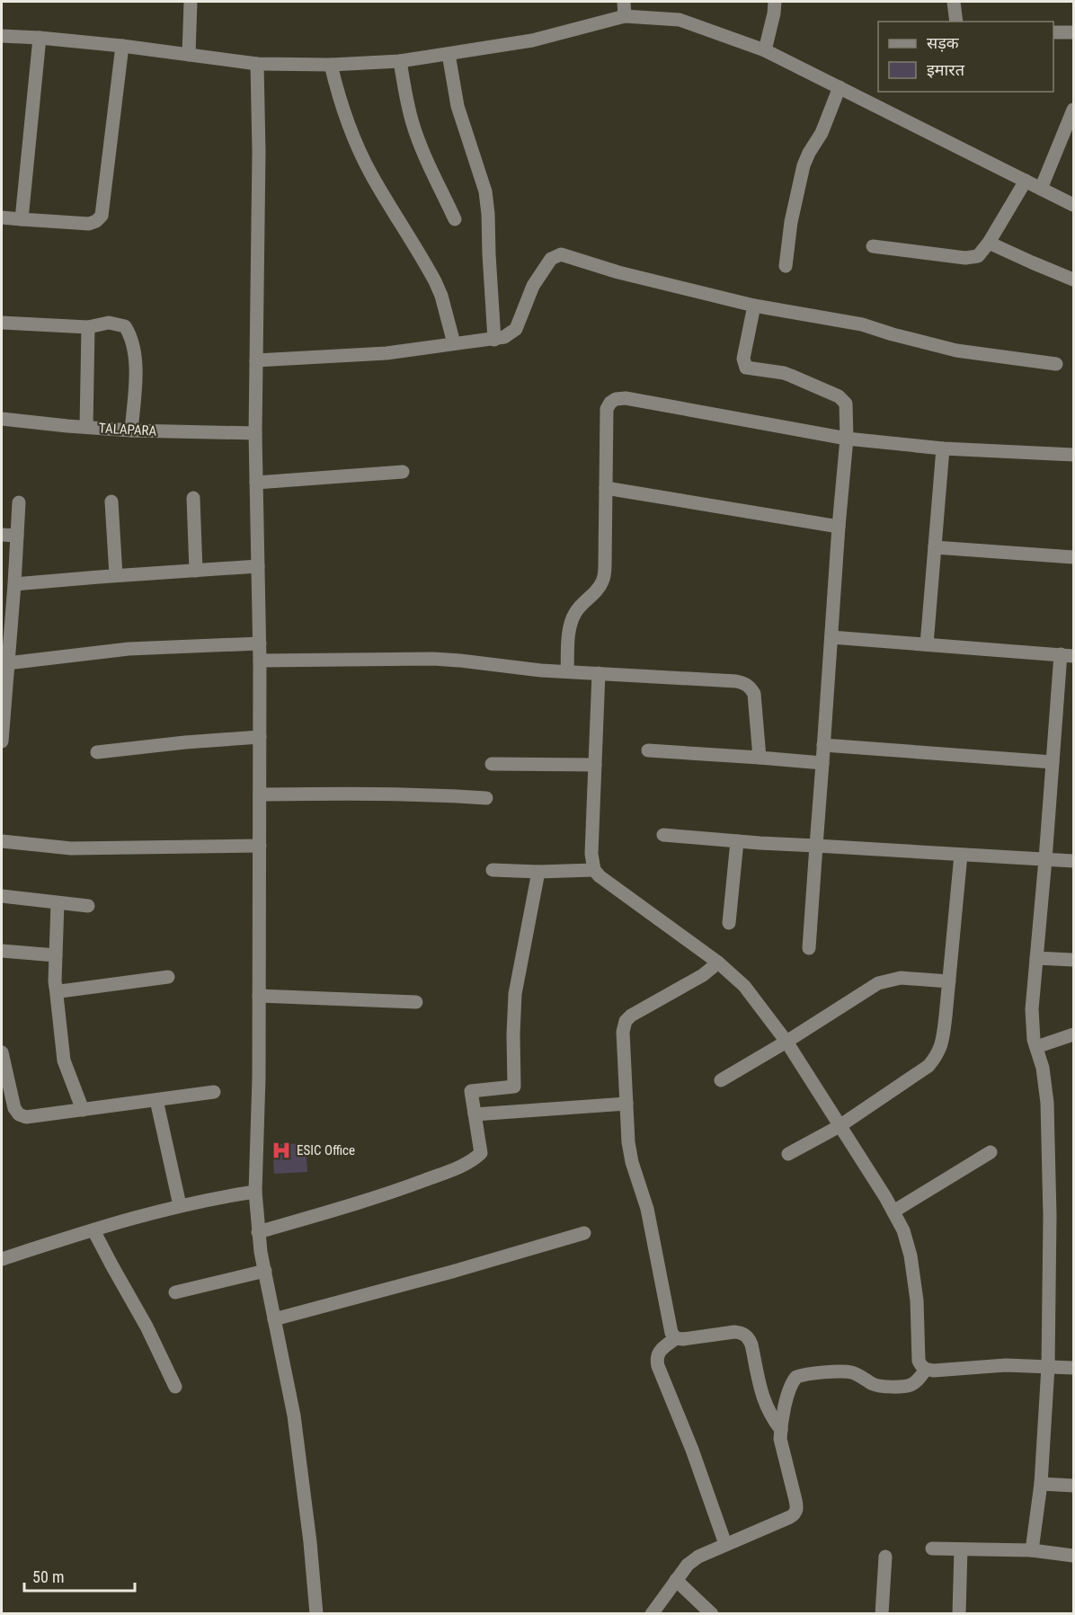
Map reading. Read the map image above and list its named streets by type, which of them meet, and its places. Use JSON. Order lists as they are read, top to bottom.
{
  "streets": {
    "street": ["TALAPARA"]
  },
  "places": {
    "hospital": ["ESIC Office"]
  },
  "legend": ["सड़क", "इमारत"],
  "scale_bar": "50 m"
}
